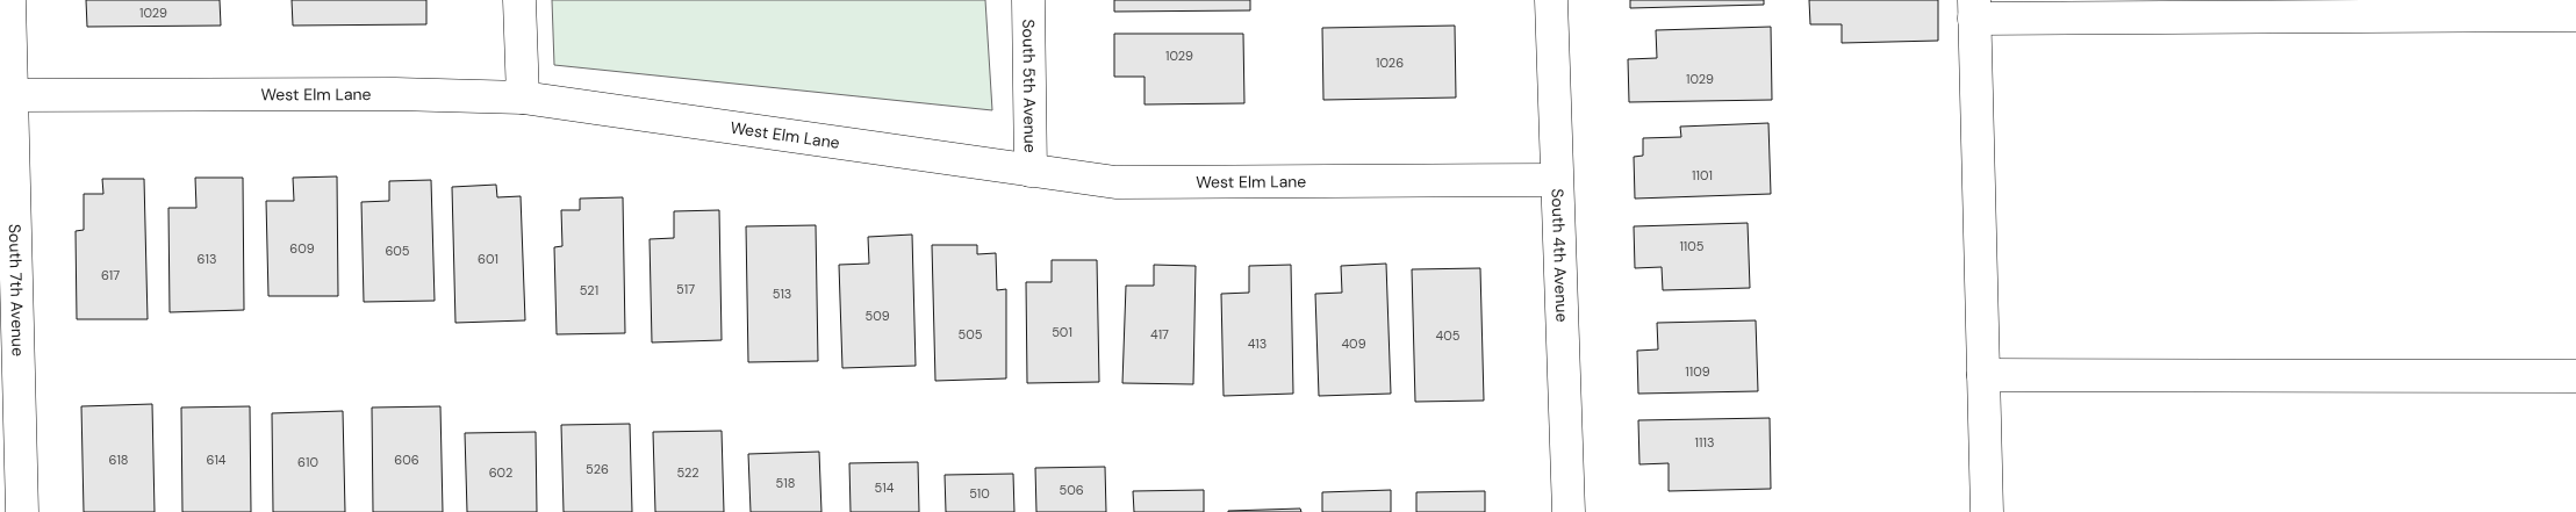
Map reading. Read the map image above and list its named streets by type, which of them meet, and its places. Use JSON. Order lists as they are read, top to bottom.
{
  "streets": {
    "street": [
      "South 5th Avenue",
      "West Elm Lane",
      "South 4th Avenue",
      "South 7th Avenue"
    ]
  },
  "crossings": [
    ["South 5th Avenue", "West Elm Lane"],
    ["West Elm Lane", "South 4th Avenue"],
    ["West Elm Lane", "South 7th Avenue"]
  ],
  "house_numbers": [
    "1029",
    "1029",
    "1026",
    "1029",
    "1101",
    "1105",
    "609",
    "605",
    "613",
    "601",
    "617",
    "517",
    "521",
    "513",
    "509",
    "501",
    "505",
    "417",
    "405",
    "413",
    "409",
    "1109",
    "1113",
    "618",
    "614",
    "606",
    "610",
    "526",
    "602",
    "522",
    "518",
    "514",
    "506",
    "510"
  ]
}
